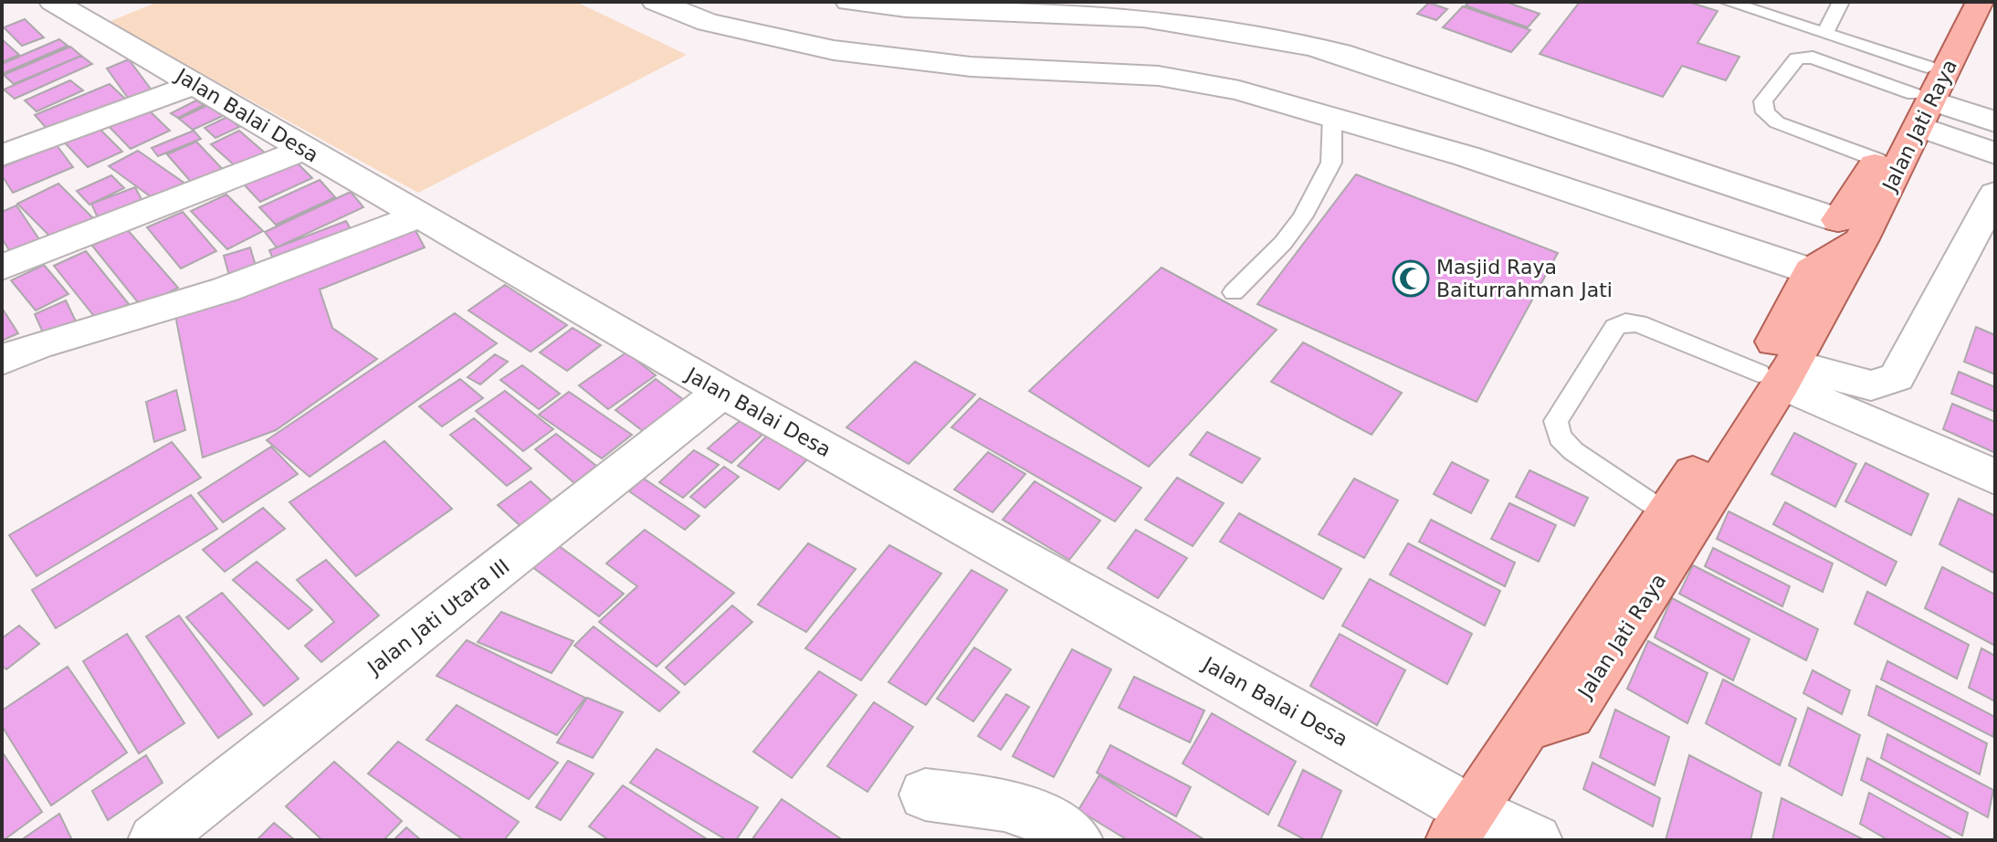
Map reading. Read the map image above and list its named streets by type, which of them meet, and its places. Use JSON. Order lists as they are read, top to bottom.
{
  "streets": {
    "main road": ["Jalan Jati Raya"],
    "street": ["Jalan Balai Desa", "Jalan Jati Utara III"]
  },
  "crossings": [
    ["Jalan Balai Desa", "Jalan Jati Utara III"]
  ],
  "places": {
    "mosque": ["Masjid Raya Baiturrahman Jati"]
  }
}
